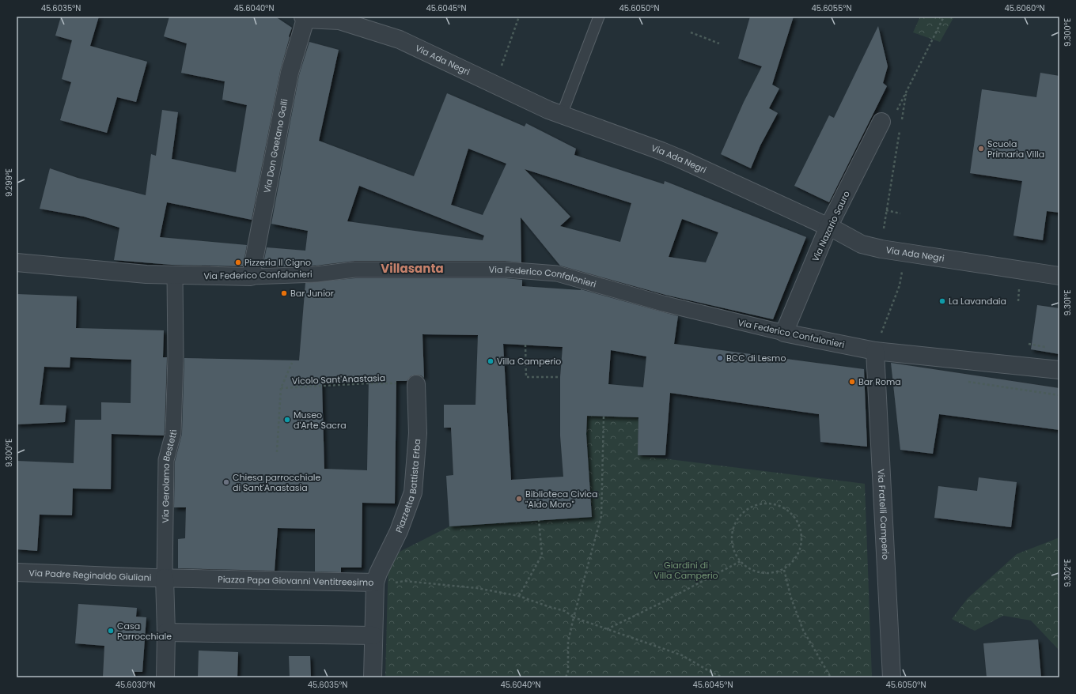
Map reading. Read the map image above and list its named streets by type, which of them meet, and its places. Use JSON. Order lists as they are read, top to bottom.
{
  "streets": {
    "street": [
      "Via Ada Negri",
      "Via Don Gaetano Galli",
      "Via Nazario Sauro",
      "Via Federico Confalonieri",
      "Via Gerolamo Bestetti",
      "Piazzetta Battista Erba",
      "Via Fratelli Camperio",
      "Via Padre Reginaldo Giuliani",
      "Piazza Papa Giovanni Ventitreesimo"
    ],
    "path": ["Vicolo Sant'Anastasia"]
  },
  "crossings": [
    ["Via Ada Negri", "Via Don Gaetano Galli"],
    ["Via Ada Negri", "Via Nazario Sauro"],
    ["Via Don Gaetano Galli", "Via Federico Confalonieri"],
    ["Via Nazario Sauro", "Via Federico Confalonieri"],
    ["Via Federico Confalonieri", "Via Gerolamo Bestetti"],
    ["Via Federico Confalonieri", "Via Fratelli Camperio"],
    ["Vicolo Sant'Anastasia", "Piazzetta Battista Erba"],
    ["Via Gerolamo Bestetti", "Via Padre Reginaldo Giuliani"],
    ["Via Gerolamo Bestetti", "Piazza Papa Giovanni Ventitreesimo"],
    ["Piazzetta Battista Erba", "Piazza Papa Giovanni Ventitreesimo"],
    ["Via Padre Reginaldo Giuliani", "Piazza Papa Giovanni Ventitreesimo"]
  ],
  "districts": ["Villasanta"],
  "parks": ["Giardini di Villa Camperio"],
  "places": [
    "Scuola Primaria Villa",
    "Pizzeria Il Cigno",
    "Bar Junior",
    "La Lavandaia",
    "BCC di Lesmo",
    "Villa Camperio",
    "Bar Roma",
    "Museo d'Arte Sacra",
    "Chiesa parrocchiale di Sant'Anastasia",
    "Biblioteca Civica \"Aldo Moro\"",
    "Casa Parrocchiale"
  ],
  "coordinates": [
    "45.6035°N",
    "45.6040°N",
    "45.6045°N",
    "45.6050°N",
    "45.6055°N",
    "45.6060°N",
    "9.300°E",
    "9.299°E",
    "9.301°E",
    "9.302°E",
    "45.6030°N"
  ]
}
